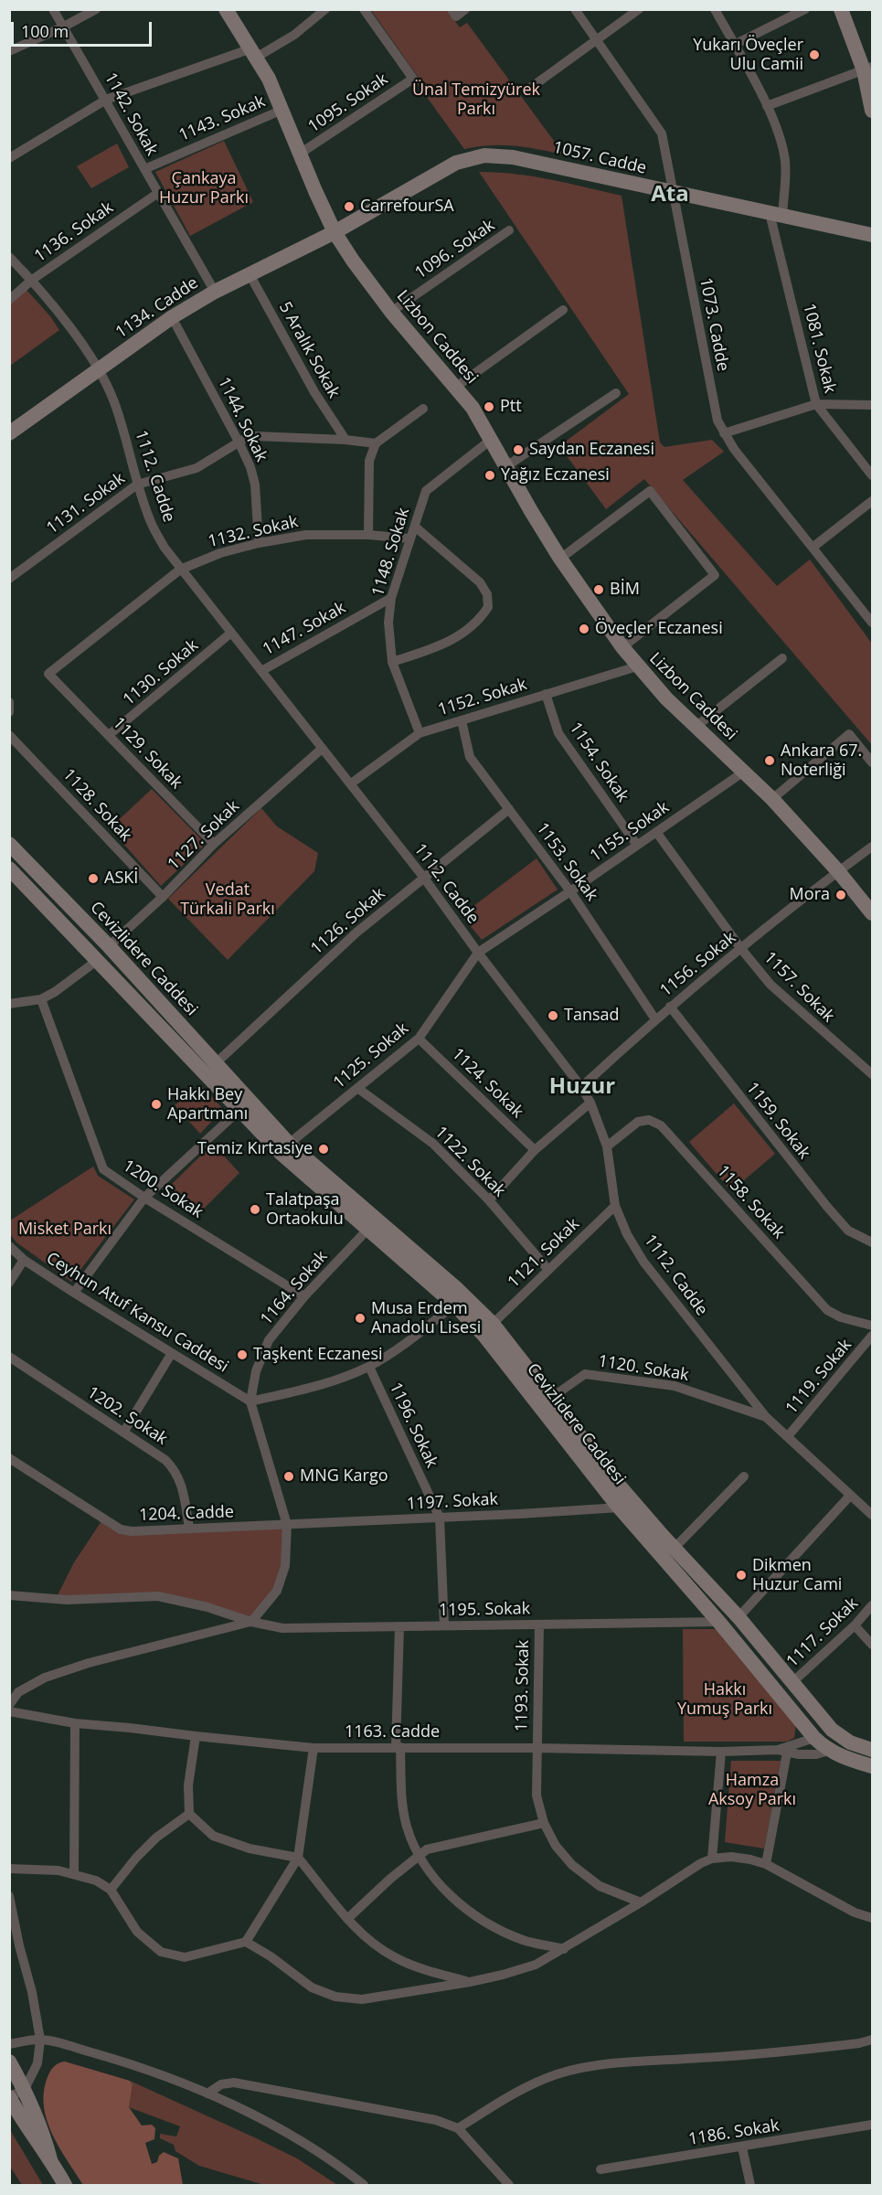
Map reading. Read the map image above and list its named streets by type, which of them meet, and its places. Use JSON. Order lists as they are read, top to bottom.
{
  "streets": {
    "main road": [
      "1057. Cadde",
      "1134. Cadde",
      "Lizbon Caddesi",
      "Cevizlidere Caddesi"
    ],
    "street": [
      "1095. Sokak",
      "1142. Sokak",
      "1143. Sokak",
      "1136. Sokak",
      "1096. Sokak",
      "1073. Cadde",
      "1081. Sokak",
      "5 Aralık Sokak",
      "1144. Sokak",
      "1112. Cadde",
      "1131. Sokak",
      "1132. Sokak",
      "1148. Sokak",
      "1147. Sokak",
      "1130. Sokak",
      "1152. Sokak",
      "1129. Sokak",
      "1154. Sokak",
      "1128. Sokak",
      "1155. Sokak",
      "1127. Sokak",
      "1153. Sokak",
      "1126. Sokak",
      "1156. Sokak",
      "1157. Sokak",
      "1125. Sokak",
      "1124. Sokak",
      "1159. Sokak",
      "1122. Sokak",
      "1200. Sokak",
      "1158. Sokak",
      "1121. Sokak",
      "1164. Sokak",
      "Ceyhun Atuf Kansu Caddesi",
      "1120. Sokak",
      "1119. Sokak",
      "1202. Sokak",
      "1196. Sokak",
      "1197. Sokak",
      "1204. Cadde",
      "1195. Sokak",
      "1117. Sokak",
      "1193. Sokak",
      "1163. Cadde",
      "1186. Sokak"
    ]
  },
  "crossings": [
    ["1095. Sokak", "Lizbon Caddesi"],
    ["1142. Sokak", "1143. Sokak"],
    ["1142. Sokak", "1136. Sokak"],
    ["1142. Sokak", "1134. Cadde"],
    ["1143. Sokak", "Lizbon Caddesi"],
    ["1057. Cadde", "1134. Cadde"],
    ["1057. Cadde", "1073. Cadde"],
    ["1057. Cadde", "Lizbon Caddesi"],
    ["1057. Cadde", "1081. Sokak"],
    ["1136. Sokak", "1112. Cadde"],
    ["1096. Sokak", "Lizbon Caddesi"],
    ["1134. Cadde", "Lizbon Caddesi"],
    ["1134. Cadde", "5 Aralık Sokak"],
    ["1134. Cadde", "1144. Sokak"],
    ["1134. Cadde", "1112. Cadde"],
    ["Lizbon Caddesi", "1148. Sokak"],
    ["Lizbon Caddesi", "1152. Sokak"],
    ["Lizbon Caddesi", "1155. Sokak"],
    ["Lizbon Caddesi", "1156. Sokak"],
    ["5 Aralık Sokak", "1131. Sokak"],
    ["1144. Sokak", "1131. Sokak"],
    ["1144. Sokak", "1132. Sokak"],
    ["1112. Cadde", "1131. Sokak"],
    ["1112. Cadde", "1132. Sokak"],
    ["1112. Cadde", "1147. Sokak"],
    ["1112. Cadde", "1130. Sokak"],
    ["1112. Cadde", "1152. Sokak"],
    ["1112. Cadde", "1155. Sokak"],
    ["1112. Cadde", "1127. Sokak"],
    ["1112. Cadde", "1126. Sokak"],
    ["1112. Cadde", "1156. Sokak"],
    ["1112. Cadde", "1125. Sokak"],
    ["1112. Cadde", "1158. Sokak"],
    ["1112. Cadde", "1121. Sokak"],
    ["1112. Cadde", "1120. Sokak"],
    ["1112. Cadde", "1119. Sokak"],
    ["1132. Sokak", "1148. Sokak"],
    ["1132. Sokak", "1129. Sokak"],
    ["1148. Sokak", "1147. Sokak"],
    ["1148. Sokak", "1152. Sokak"],
    ["1130. Sokak", "1129. Sokak"],
    ["1152. Sokak", "1154. Sokak"],
    ["1152. Sokak", "1153. Sokak"],
    ["1129. Sokak", "1127. Sokak"],
    ["1154. Sokak", "1155. Sokak"],
    ["1128. Sokak", "1127. Sokak"],
    ["1155. Sokak", "1153. Sokak"],
    ["1155. Sokak", "1157. Sokak"],
    ["1155. Sokak", "1125. Sokak"],
    ["1127. Sokak", "Cevizlidere Caddesi"],
    ["1153. Sokak", "1126. Sokak"],
    ["1153. Sokak", "1156. Sokak"],
    ["1126. Sokak", "Cevizlidere Caddesi"],
    ["Cevizlidere Caddesi", "1125. Sokak"],
    ["Cevizlidere Caddesi", "1121. Sokak"],
    ["Cevizlidere Caddesi", "1164. Sokak"],
    ["Cevizlidere Caddesi", "1120. Sokak"],
    ["Cevizlidere Caddesi", "1197. Sokak"],
    ["Cevizlidere Caddesi", "1195. Sokak"],
    ["Cevizlidere Caddesi", "1117. Sokak"],
    ["Cevizlidere Caddesi", "1163. Cadde"],
    ["1156. Sokak", "1157. Sokak"],
    ["1156. Sokak", "1159. Sokak"],
    ["1125. Sokak", "1124. Sokak"],
    ["1125. Sokak", "1122. Sokak"],
    ["1122. Sokak", "1121. Sokak"],
    ["1200. Sokak", "1164. Sokak"],
    ["1164. Sokak", "Ceyhun Atuf Kansu Caddesi"],
    ["1164. Sokak", "1197. Sokak"],
    ["1164. Sokak", "1204. Cadde"],
    ["1164. Sokak", "1195. Sokak"],
    ["1202. Sokak", "1204. Cadde"],
    ["1196. Sokak", "1197. Sokak"],
    ["1196. Sokak", "1195. Sokak"],
    ["1197. Sokak", "1204. Cadde"],
    ["1195. Sokak", "1193. Sokak"],
    ["1193. Sokak", "1163. Cadde"]
  ],
  "districts": ["Ata", "Huzur"],
  "parks": [
    "Ünal Temizyürek Parkı",
    "Çankaya Huzur Parkı",
    "Vedat Türkali Parkı",
    "Misket Parkı",
    "Hakkı Yumuş Parkı",
    "Hamza Aksoy Parkı"
  ],
  "places": [
    "Yukarı Öveçler Ulu Camii",
    "CarrefourSA",
    "Ptt",
    "Saydan Eczanesi",
    "Yağız Eczanesi",
    "BİM",
    "Öveçler Eczanesi",
    "Ankara 67. Noterliği",
    "ASKİ",
    "Mora",
    "Tansad",
    "Hakkı Bey Apartmanı",
    "Temiz Kırtasiye",
    "Talatpaşa Ortaokulu",
    "Musa Erdem Anadolu Lisesi",
    "Taşkent Eczanesi",
    "MNG Kargo",
    "Dikmen Huzur Cami"
  ],
  "scale_bar": "100 m"
}
